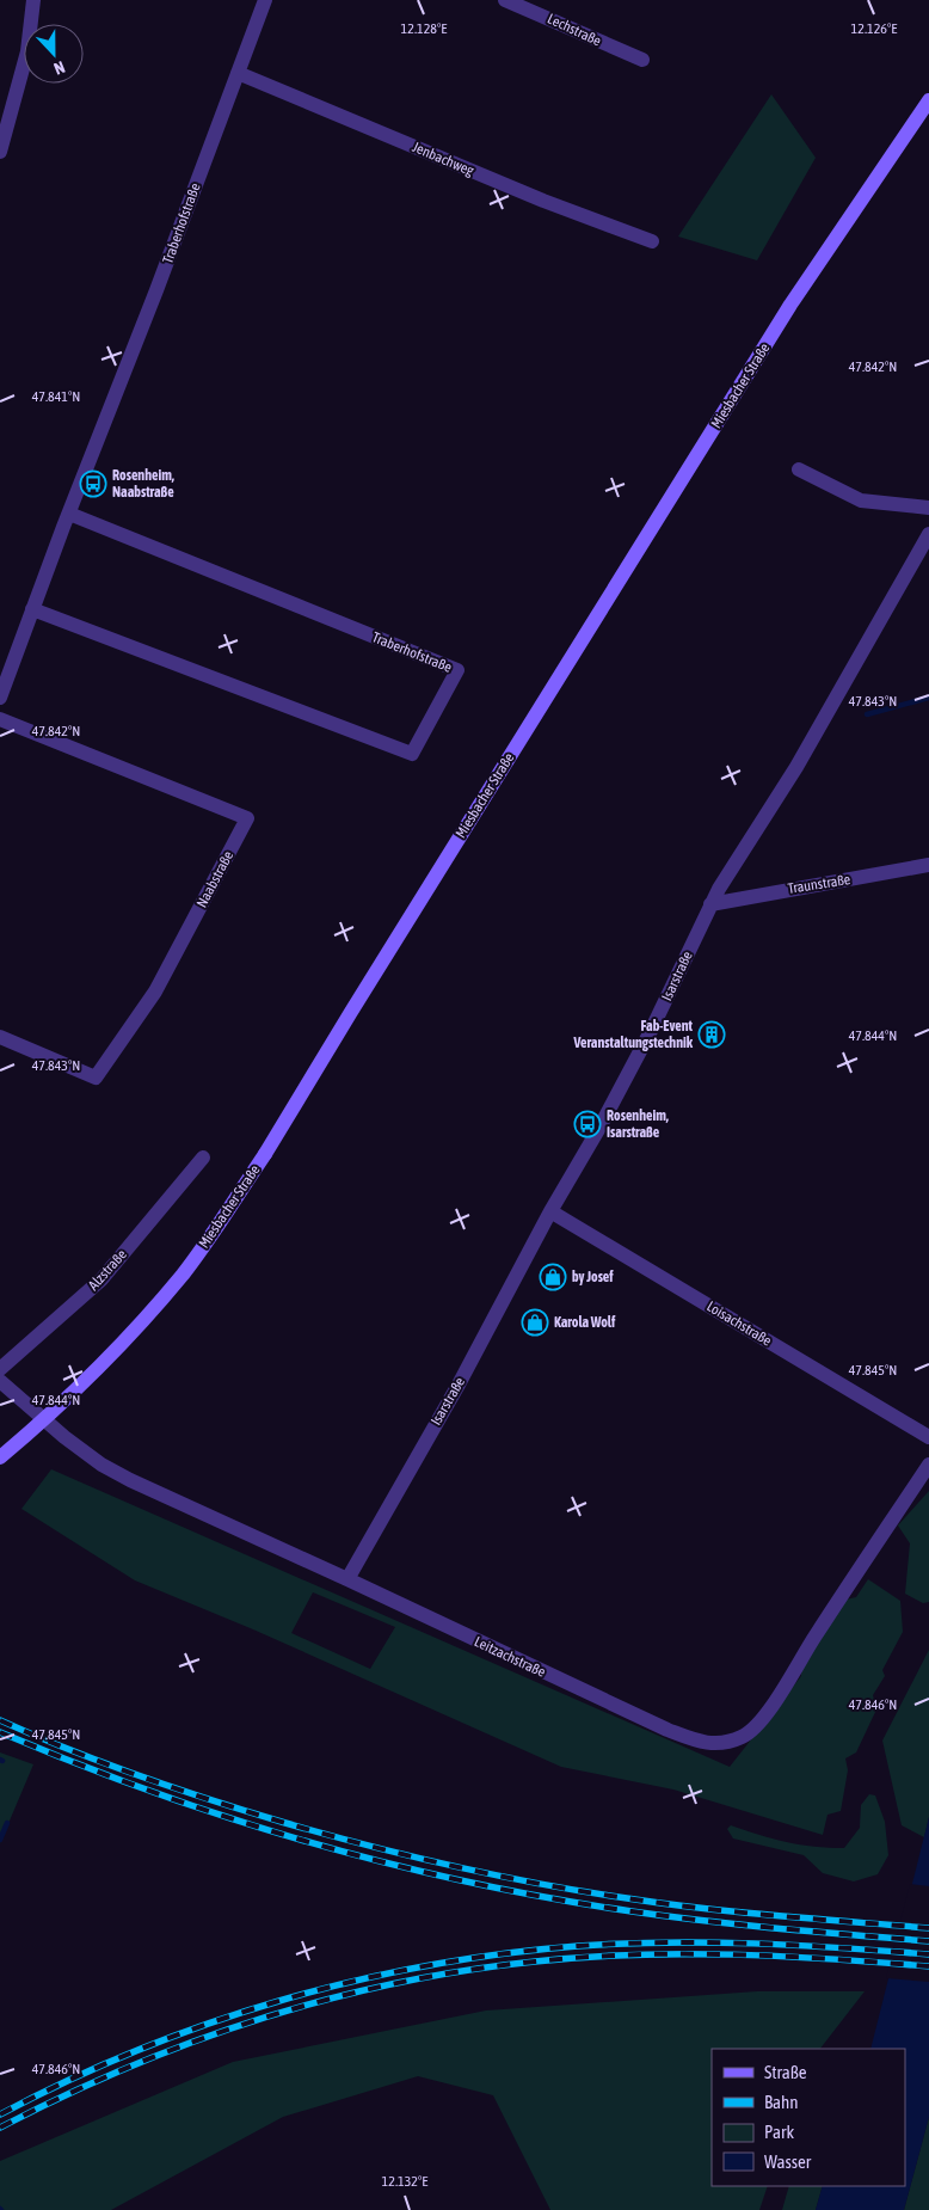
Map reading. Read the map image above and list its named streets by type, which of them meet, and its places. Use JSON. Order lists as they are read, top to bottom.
{
  "streets": {
    "main road": ["Miesbacher Straße"],
    "street": [
      "Lechstraße",
      "Jenbachweg",
      "Traberhofstraße",
      "Naabstraße",
      "Traunstraße",
      "Isarstraße",
      "Alzstraße",
      "Loisachstraße",
      "Leitzachstraße"
    ]
  },
  "crossings": [
    ["Jenbachweg", "Traberhofstraße"],
    ["Traunstraße", "Isarstraße"],
    ["Isarstraße", "Loisachstraße"],
    ["Isarstraße", "Leitzachstraße"]
  ],
  "places": {
    "bus stop": ["Rosenheim, Naabstraße", "Rosenheim, Isarstraße"],
    "building": ["Fab-Event Veranstaltungstechnik"],
    "shop": ["by Josef", "Karola Wolf"]
  },
  "legend": [
    "Straße",
    "Bahn",
    "Park",
    "Wasser"
  ],
  "north": "bottom",
  "coordinates": [
    "12.128°E",
    "12.126°E",
    "47.842°N",
    "47.841°N",
    "47.843°N",
    "47.844°N",
    "47.845°N",
    "47.846°N",
    "12.132°E"
  ]
}
